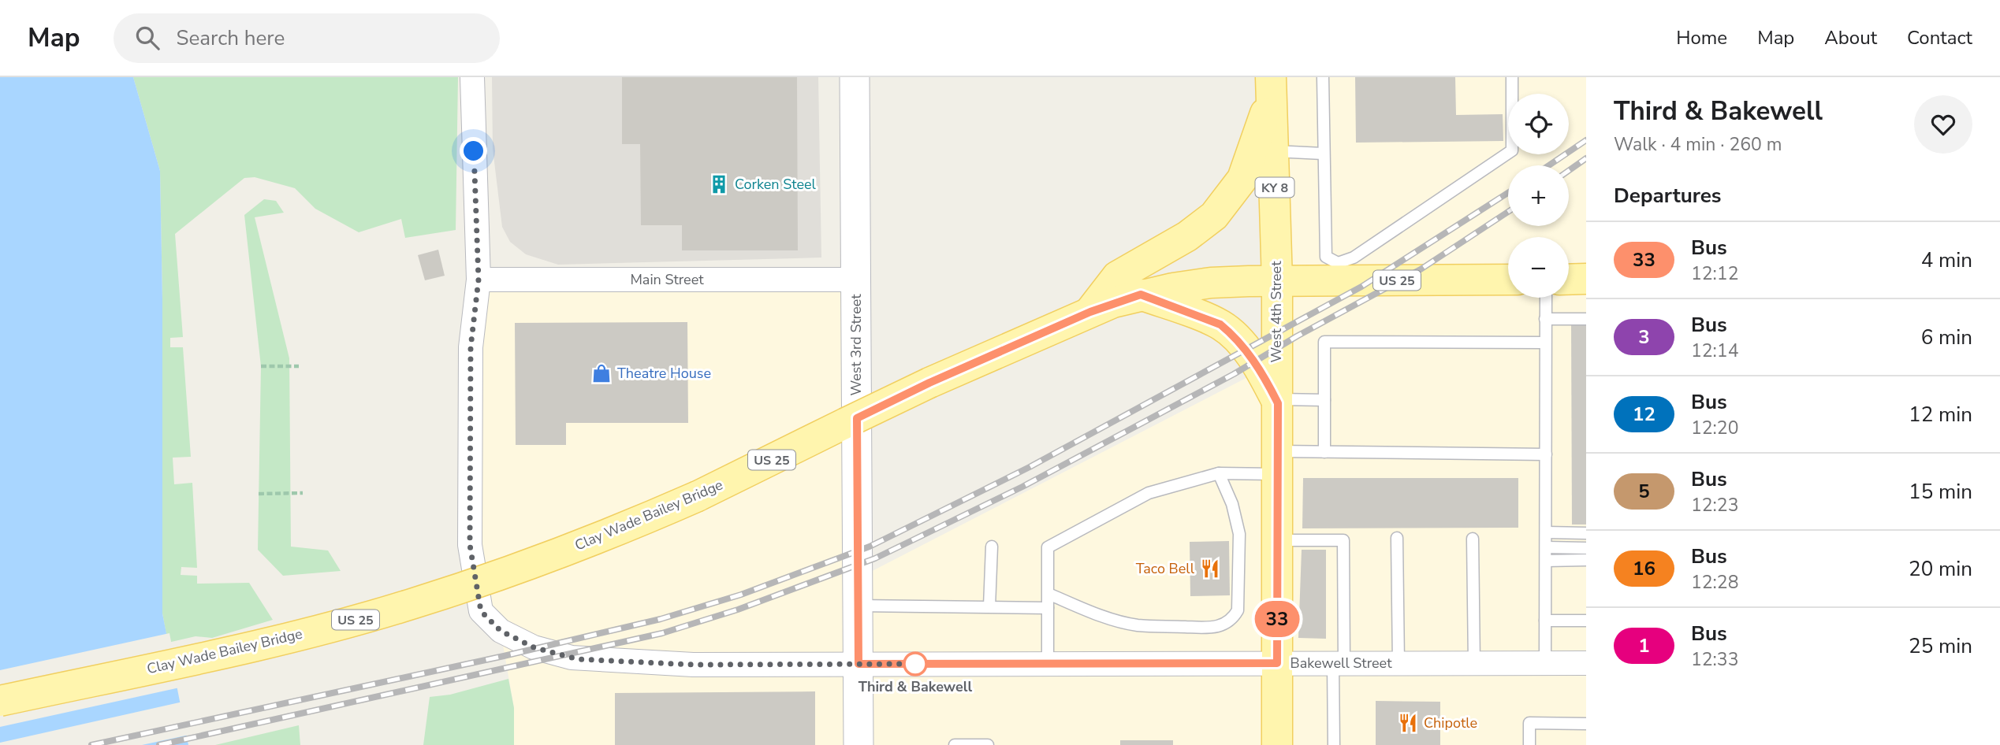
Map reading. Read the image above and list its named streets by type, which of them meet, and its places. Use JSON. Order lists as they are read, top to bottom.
{
  "streets": {
    "main road": [
      "KY 8",
      "US 25",
      "West 4th Street",
      "Clay Wade Bailey Bridge"
    ],
    "street": ["Main Street", "West 3rd Street", "Bakewell Street"]
  },
  "crossings": [
    ["Main Street", "West 3rd Street"],
    ["Main Street", "Bakewell Street"],
    ["US 25", "West 4th Street"],
    ["US 25", "Clay Wade Bailey Bridge"],
    ["West 4th Street", "Clay Wade Bailey Bridge"],
    ["West 4th Street", "Bakewell Street"],
    ["West 3rd Street", "Bakewell Street"]
  ],
  "places": {
    "building": ["Corken Steel"],
    "shop": ["Theatre House"],
    "restaurant": ["Taco Bell", "Chipotle"],
    "other": ["Third & Bakewell"]
  },
  "lines": ["bus line 33"],
  "page": {
    "header": "Map",
    "search": "Search here",
    "nav": [
      "Home",
      "Map",
      "About",
      "Contact"
    ],
    "on_map": "33",
    "heading": [
      ["Third & Bakewell", "Walk · 4 min · 260 m"],
      "Departures"
    ],
    "map_buttons": ["+", "−"],
    "list": [
      {
        "mark": "33",
        "name": "Bus",
        "note": "12:12",
        "value": "4 min"
      },
      {
        "mark": "3",
        "name": "Bus",
        "note": "12:14",
        "value": "6 min"
      },
      {
        "mark": "12",
        "name": "Bus",
        "note": "12:20",
        "value": "12 min"
      },
      {
        "mark": "5",
        "name": "Bus",
        "note": "12:23",
        "value": "15 min"
      },
      {
        "mark": "16",
        "name": "Bus",
        "note": "12:28",
        "value": "20 min"
      },
      {
        "mark": "1",
        "name": "Bus",
        "note": "12:33",
        "value": "25 min"
      }
    ]
  }
}
